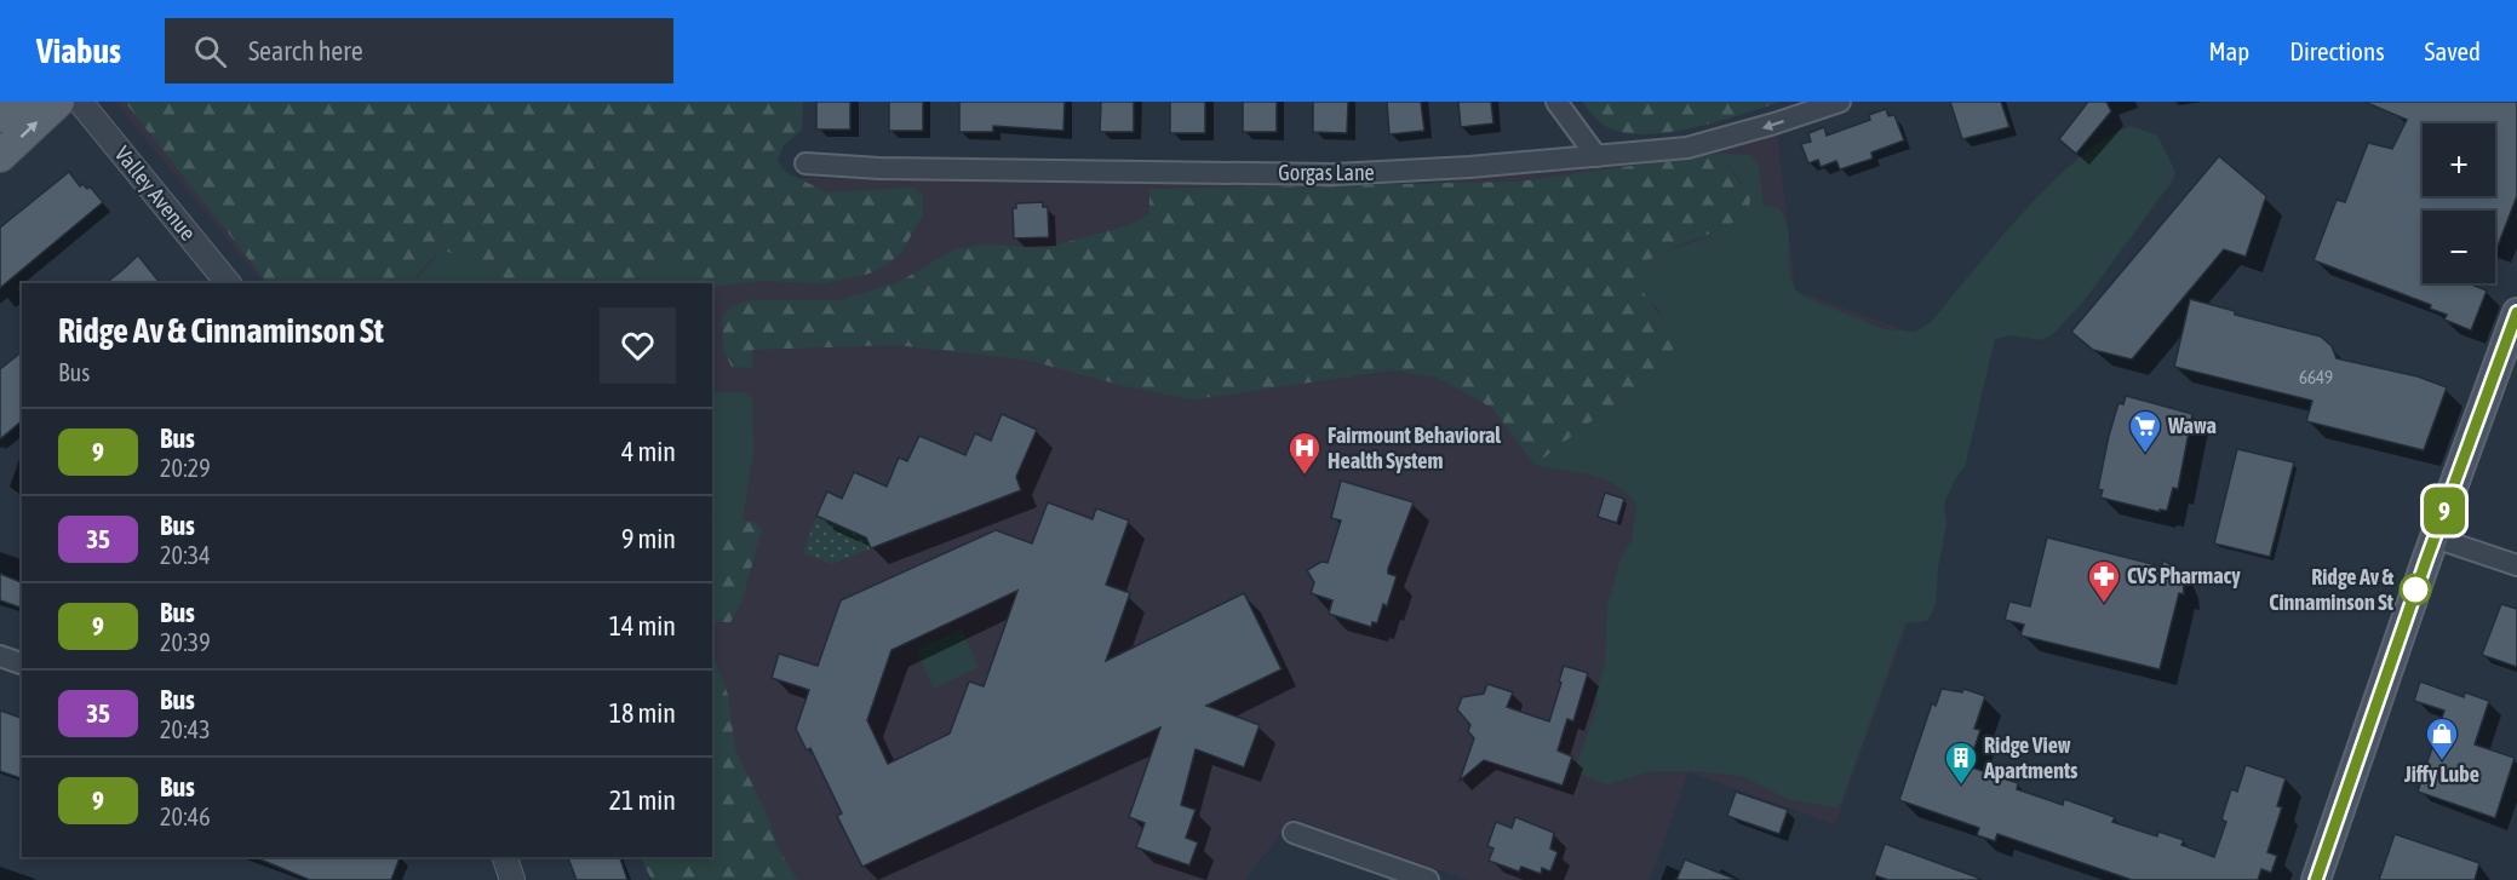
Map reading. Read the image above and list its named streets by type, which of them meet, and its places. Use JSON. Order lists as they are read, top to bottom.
{
  "streets": {
    "street": ["Gorgas Lane", "Valley Avenue"]
  },
  "places": {
    "supermarket": ["Wawa"],
    "hospital": ["Fairmount Behavioral Health System"],
    "other": ["Ridge Av & Cinnaminson St"],
    "pharmacy": ["CVS Pharmacy"],
    "shop": ["Jiffy Lube"],
    "building": ["Ridge View Apartments"]
  },
  "lines": ["bus line 9"],
  "house_numbers": ["6649"],
  "page": {
    "header": "Viabus",
    "search": "Search here",
    "nav": ["Map", "Directions", "Saved"],
    "on_map": "9",
    "map_buttons": ["+", "−"],
    "heading": ["Ridge Av & Cinnaminson St", "Bus"],
    "list": [
      {
        "mark": "9",
        "name": "Bus",
        "note": "20:29",
        "value": "4 min"
      },
      {
        "mark": "35",
        "name": "Bus",
        "note": "20:34",
        "value": "9 min"
      },
      {
        "mark": "9",
        "name": "Bus",
        "note": "20:39",
        "value": "14 min"
      },
      {
        "mark": "35",
        "name": "Bus",
        "note": "20:43",
        "value": "18 min"
      },
      {
        "mark": "9",
        "name": "Bus",
        "note": "20:46",
        "value": "21 min"
      }
    ]
  }
}
